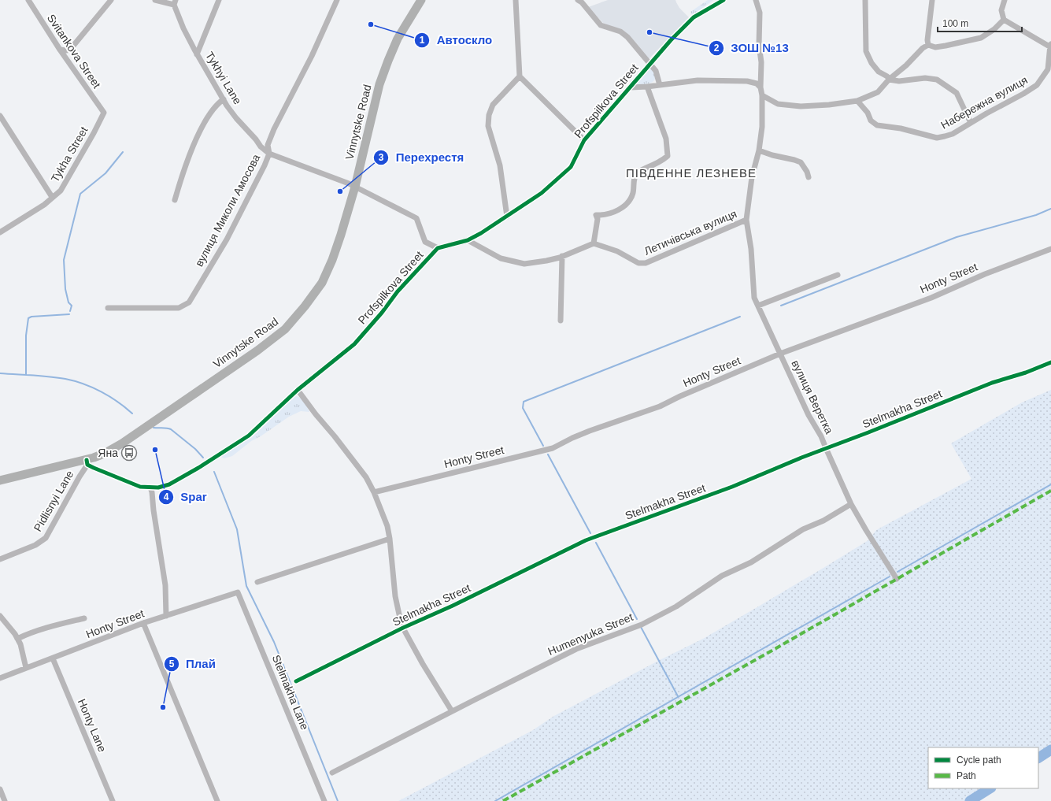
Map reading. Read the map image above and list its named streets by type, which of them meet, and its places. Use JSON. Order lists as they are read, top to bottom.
{
  "streets": {
    "main road": ["Vinnytske Road"],
    "street": [
      "Svitankova Street",
      "Tykhyi Lane",
      "Profspilkova Street",
      "Набережна вулиця",
      "Tykha Street",
      "вулиця Миколи Амосова",
      "Летичівська вулиця",
      "Honty Street",
      "вулиця Веретка",
      "Stelmakha Street",
      "Pidlisnyi Lane",
      "Humenyuka Street",
      "Stelmakha Lane",
      "Honty Lane"
    ]
  },
  "crossings": [
    ["Svitankova Street", "Tykha Street"],
    ["Tykhyi Lane", "вулиця Миколи Амосова"],
    ["Profspilkova Street", "Vinnytske Road"],
    ["Profspilkova Street", "Pidlisnyi Lane"],
    ["Vinnytske Road", "Pidlisnyi Lane"],
    ["Летичівська вулиця", "вулиця Веретка"],
    ["Honty Street", "вулиця Веретка"],
    ["Honty Street", "Stelmakha Lane"],
    ["Honty Street", "Honty Lane"],
    ["вулиця Веретка", "Stelmakha Street"],
    ["вулиця Веретка", "Humenyuka Street"]
  ],
  "districts": ["ПІВДЕННЕ ЛЕЗНЕВЕ"],
  "places": {
    "other": [
      "Автоскло",
      "ЗОШ №13",
      "Перехрестя",
      "Spar",
      "Плай"
    ],
    "bus stop": ["Яна"]
  },
  "legend": ["Cycle path", "Path"],
  "scale_bar": "100 m"
}
